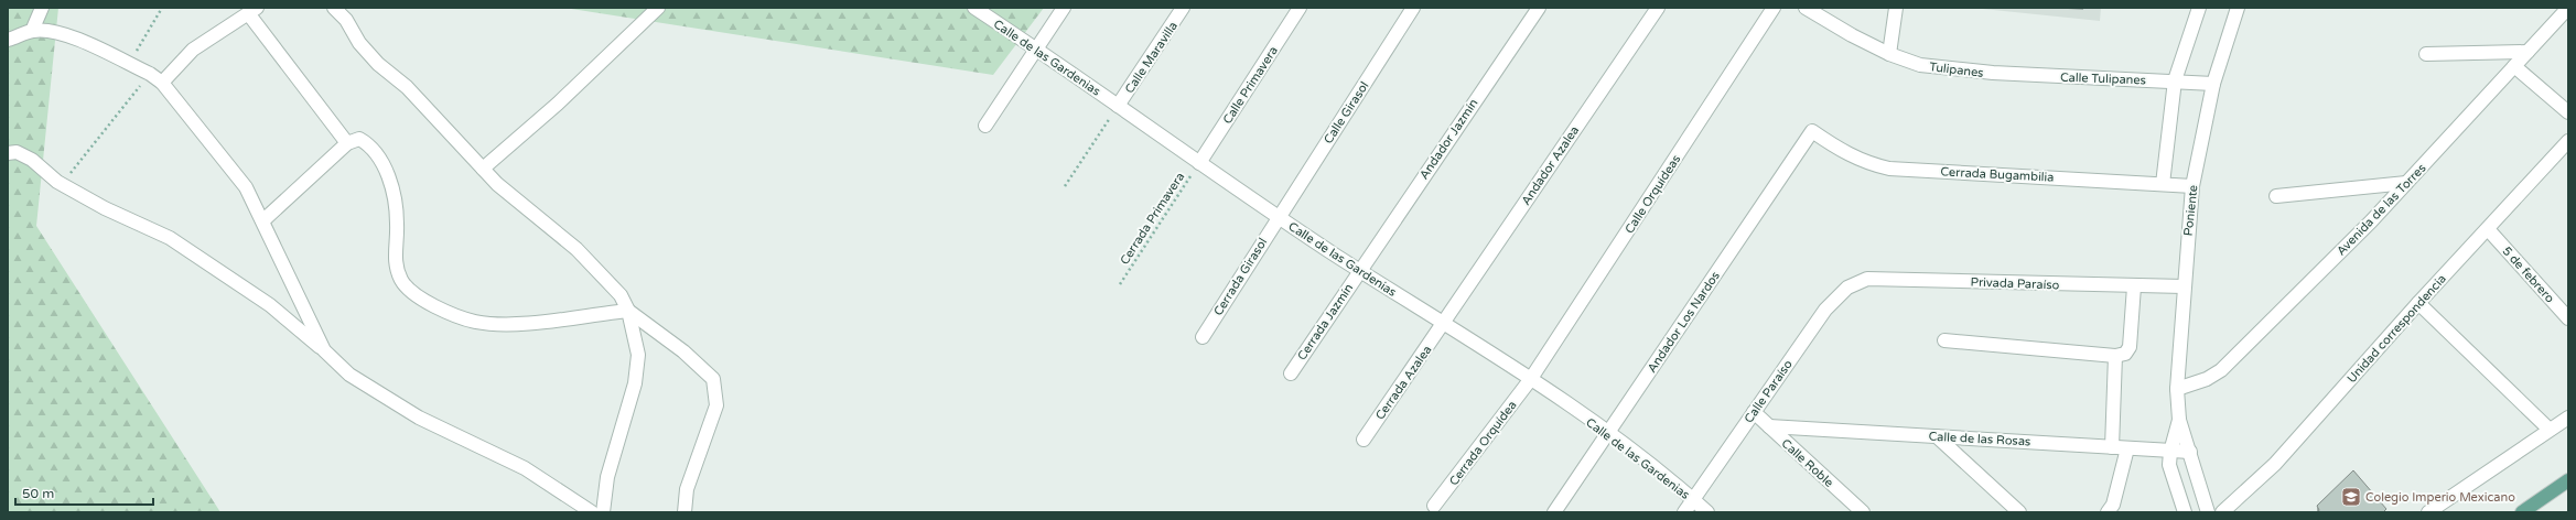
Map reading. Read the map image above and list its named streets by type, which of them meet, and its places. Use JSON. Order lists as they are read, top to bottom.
{
  "streets": {
    "street": [
      "Calle de las Gardenias",
      "Calle Maravilla",
      "Tulipanes",
      "Calle Tulipanes",
      "Calle Primavera",
      "Calle Girasol",
      "Andador Jazmín",
      "Andador Azalea",
      "Cerrada Bugambilia",
      "Calle Orquídeas",
      "Avenida de las Torres",
      "Poniente",
      "5 de febrero",
      "Cerrada Girasol",
      "Privada Paraíso",
      "Cerrada Jazmín",
      "Andador Los Nardos",
      "Unidad correspondencia",
      "Cerrada Azalea",
      "Calle Paraíso",
      "Calle de las Rosas",
      "Cerrada Orquídea",
      "Calle Roble"
    ],
    "path": ["Cerrada Primavera"]
  },
  "crossings": [
    ["Calle de las Gardenias", "Calle Maravilla"],
    ["Calle de las Gardenias", "Calle Primavera"],
    ["Calle de las Gardenias", "Calle Girasol"],
    ["Calle de las Gardenias", "Andador Jazmín"],
    ["Calle de las Gardenias", "Andador Azalea"],
    ["Calle de las Gardenias", "Calle Orquídeas"],
    ["Calle de las Gardenias", "Cerrada Primavera"],
    ["Calle de las Gardenias", "Cerrada Girasol"],
    ["Calle de las Gardenias", "Cerrada Jazmín"],
    ["Calle de las Gardenias", "Andador Los Nardos"],
    ["Calle de las Gardenias", "Cerrada Azalea"],
    ["Calle de las Gardenias", "Calle Paraíso"],
    ["Calle de las Gardenias", "Cerrada Orquídea"],
    ["Tulipanes", "Calle Tulipanes"],
    ["Calle Tulipanes", "Poniente"],
    ["Calle Primavera", "Cerrada Primavera"],
    ["Calle Girasol", "Cerrada Girasol"],
    ["Andador Jazmín", "Cerrada Jazmín"],
    ["Andador Azalea", "Cerrada Azalea"],
    ["Cerrada Bugambilia", "Poniente"],
    ["Cerrada Bugambilia", "Andador Los Nardos"],
    ["Calle Orquídeas", "Cerrada Orquídea"],
    ["Avenida de las Torres", "Poniente"],
    ["Poniente", "Privada Paraíso"],
    ["Poniente", "Calle de las Rosas"],
    ["5 de febrero", "Unidad correspondencia"],
    ["Privada Paraíso", "Calle Paraíso"],
    ["Calle Paraíso", "Calle Roble"],
    ["Calle de las Rosas", "Calle Roble"]
  ],
  "places": {
    "school or university": ["Colegio Imperio Mexicano"]
  },
  "scale_bar": "50 m"
}
